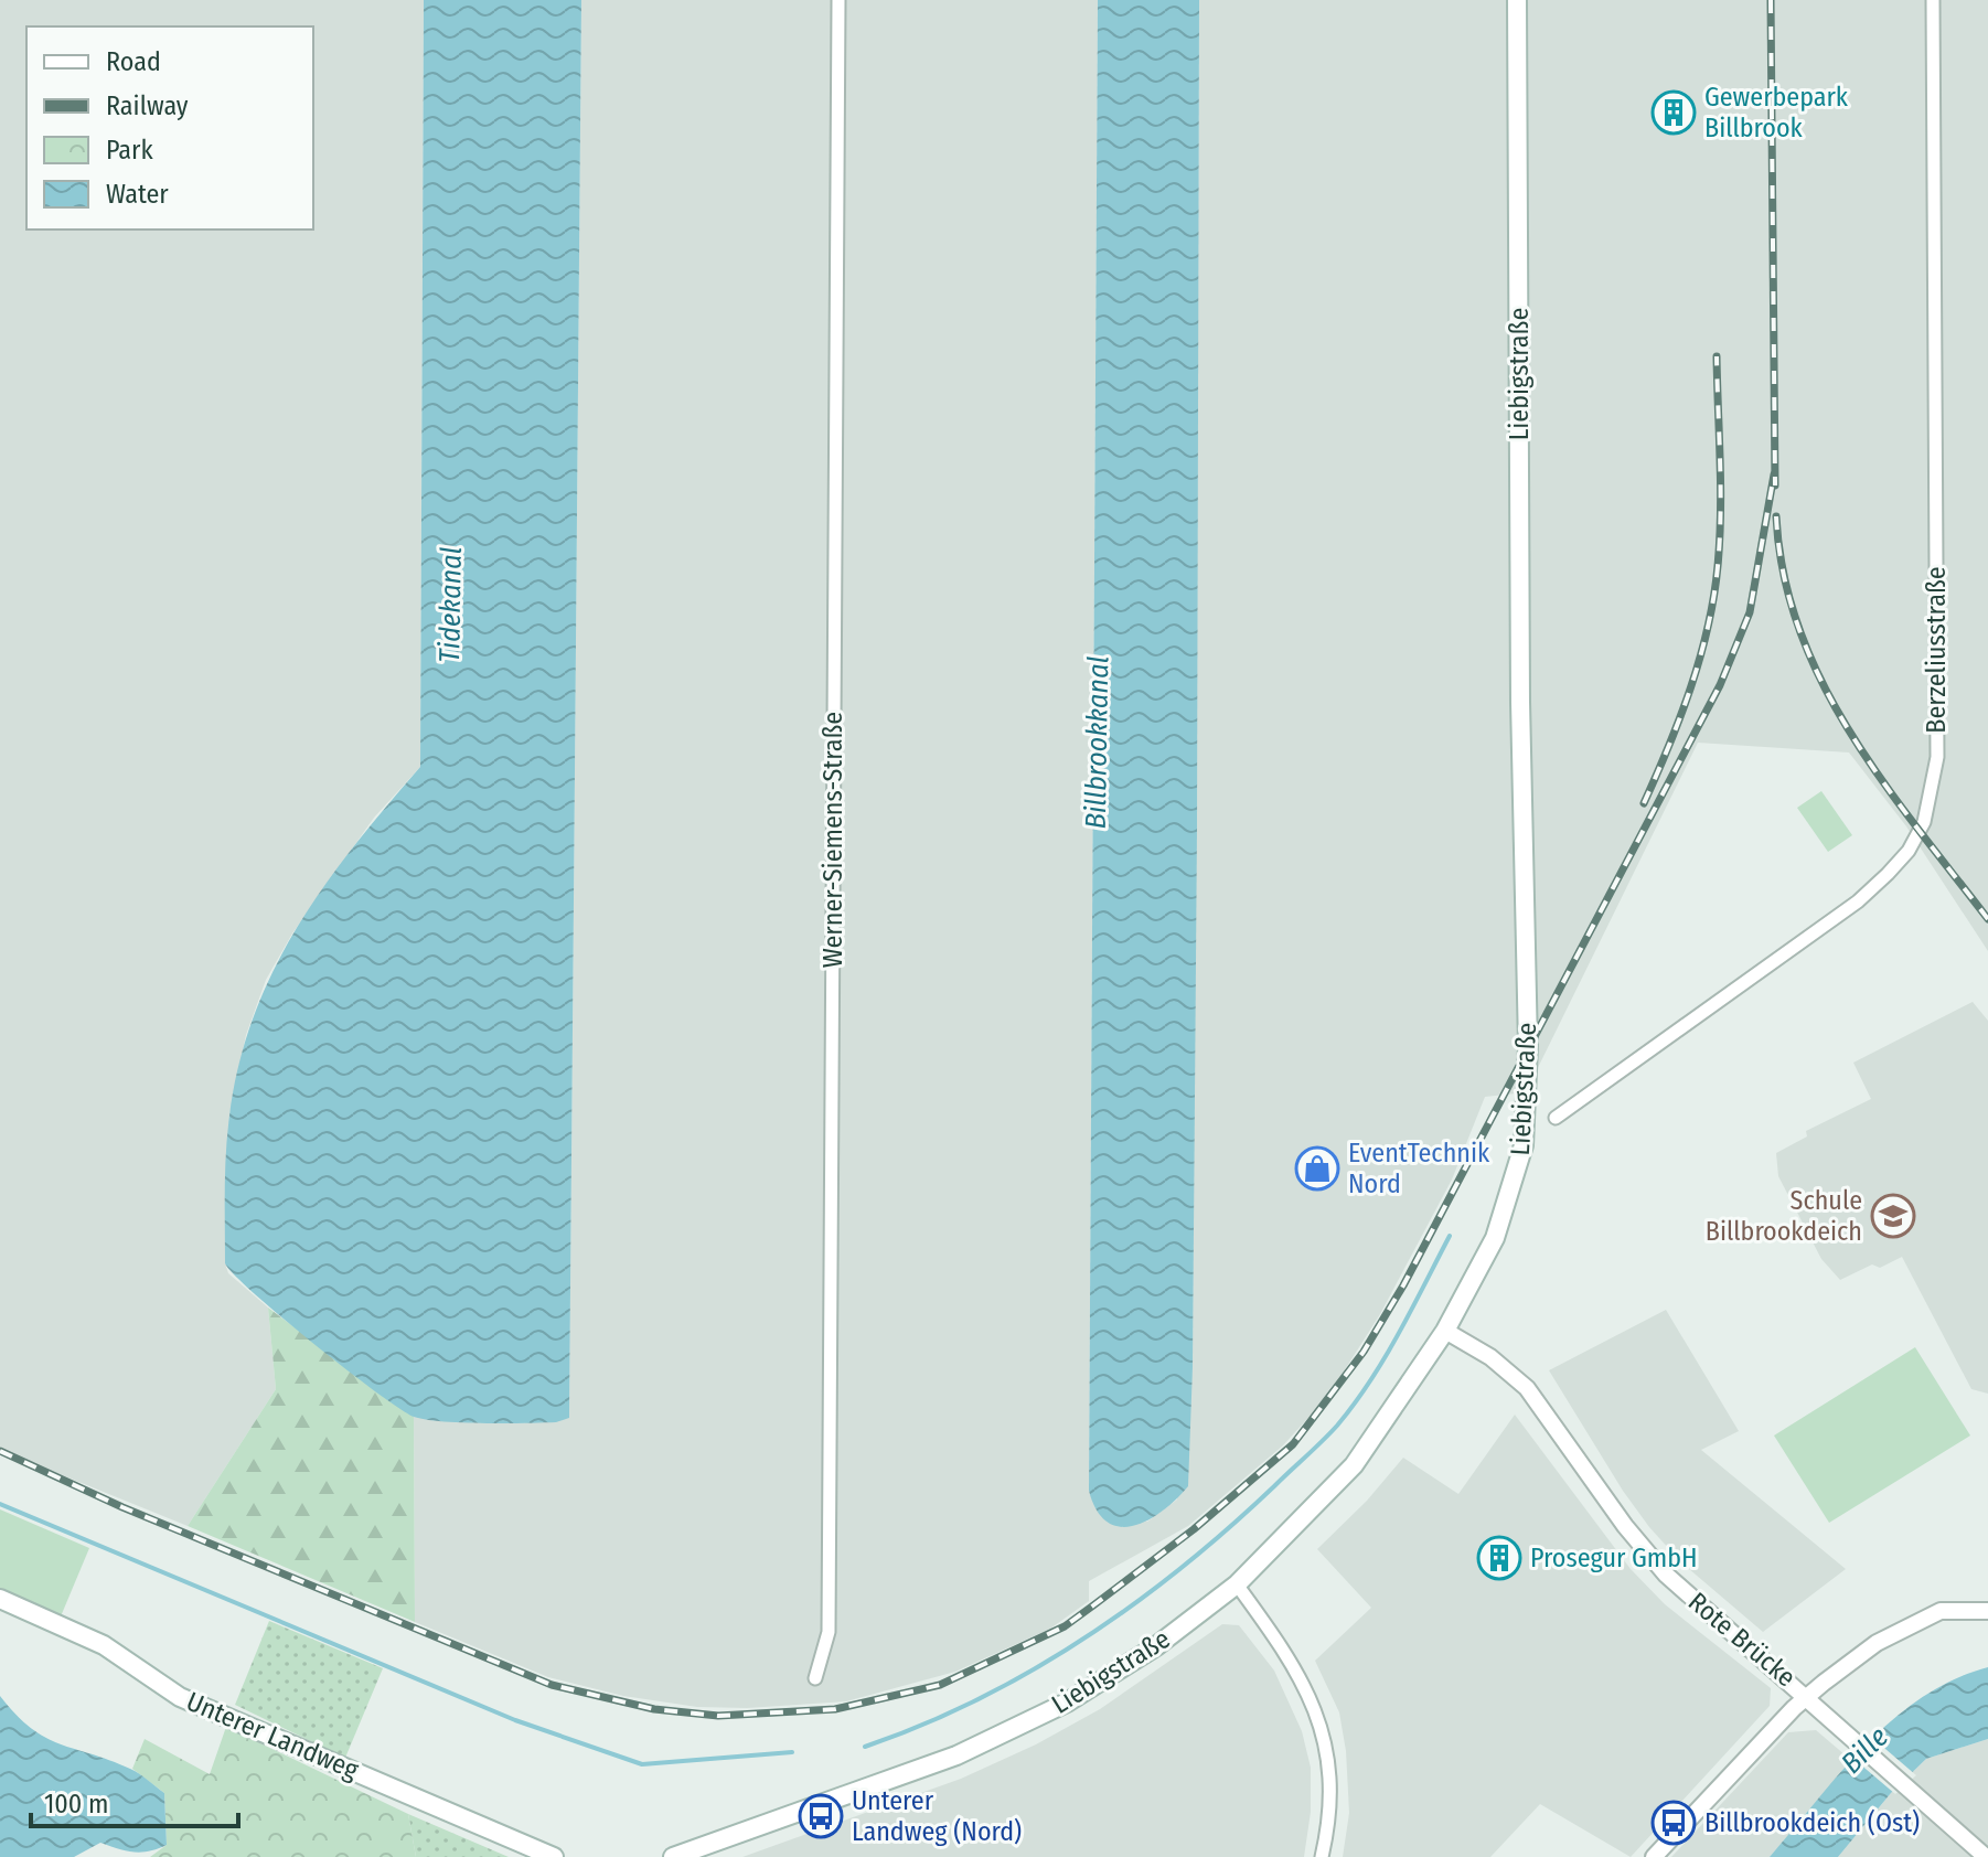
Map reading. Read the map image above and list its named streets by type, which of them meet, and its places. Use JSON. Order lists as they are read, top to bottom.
{
  "streets": {
    "main road": ["Liebigstraße", "Unterer Landweg"],
    "street": ["Berzeliusstraße", "Werner-Siemens-Straße", "Rote Brücke"]
  },
  "crossings": [
    ["Liebigstraße", "Rote Brücke"]
  ],
  "water": ["Tidekanal", "Billbrookkanal", "Bille"],
  "places": {
    "building": ["Gewerbepark Billbrook", "Prosegur GmbH"],
    "shop": ["EventTechnik Nord"],
    "school or university": ["Schule Billbrookdeich"],
    "bus stop": ["Unterer Landweg (Nord)", "Billbrookdeich (Ost)"]
  },
  "legend": [
    "Road",
    "Railway",
    "Park",
    "Water"
  ],
  "scale_bar": "100 m"
}
